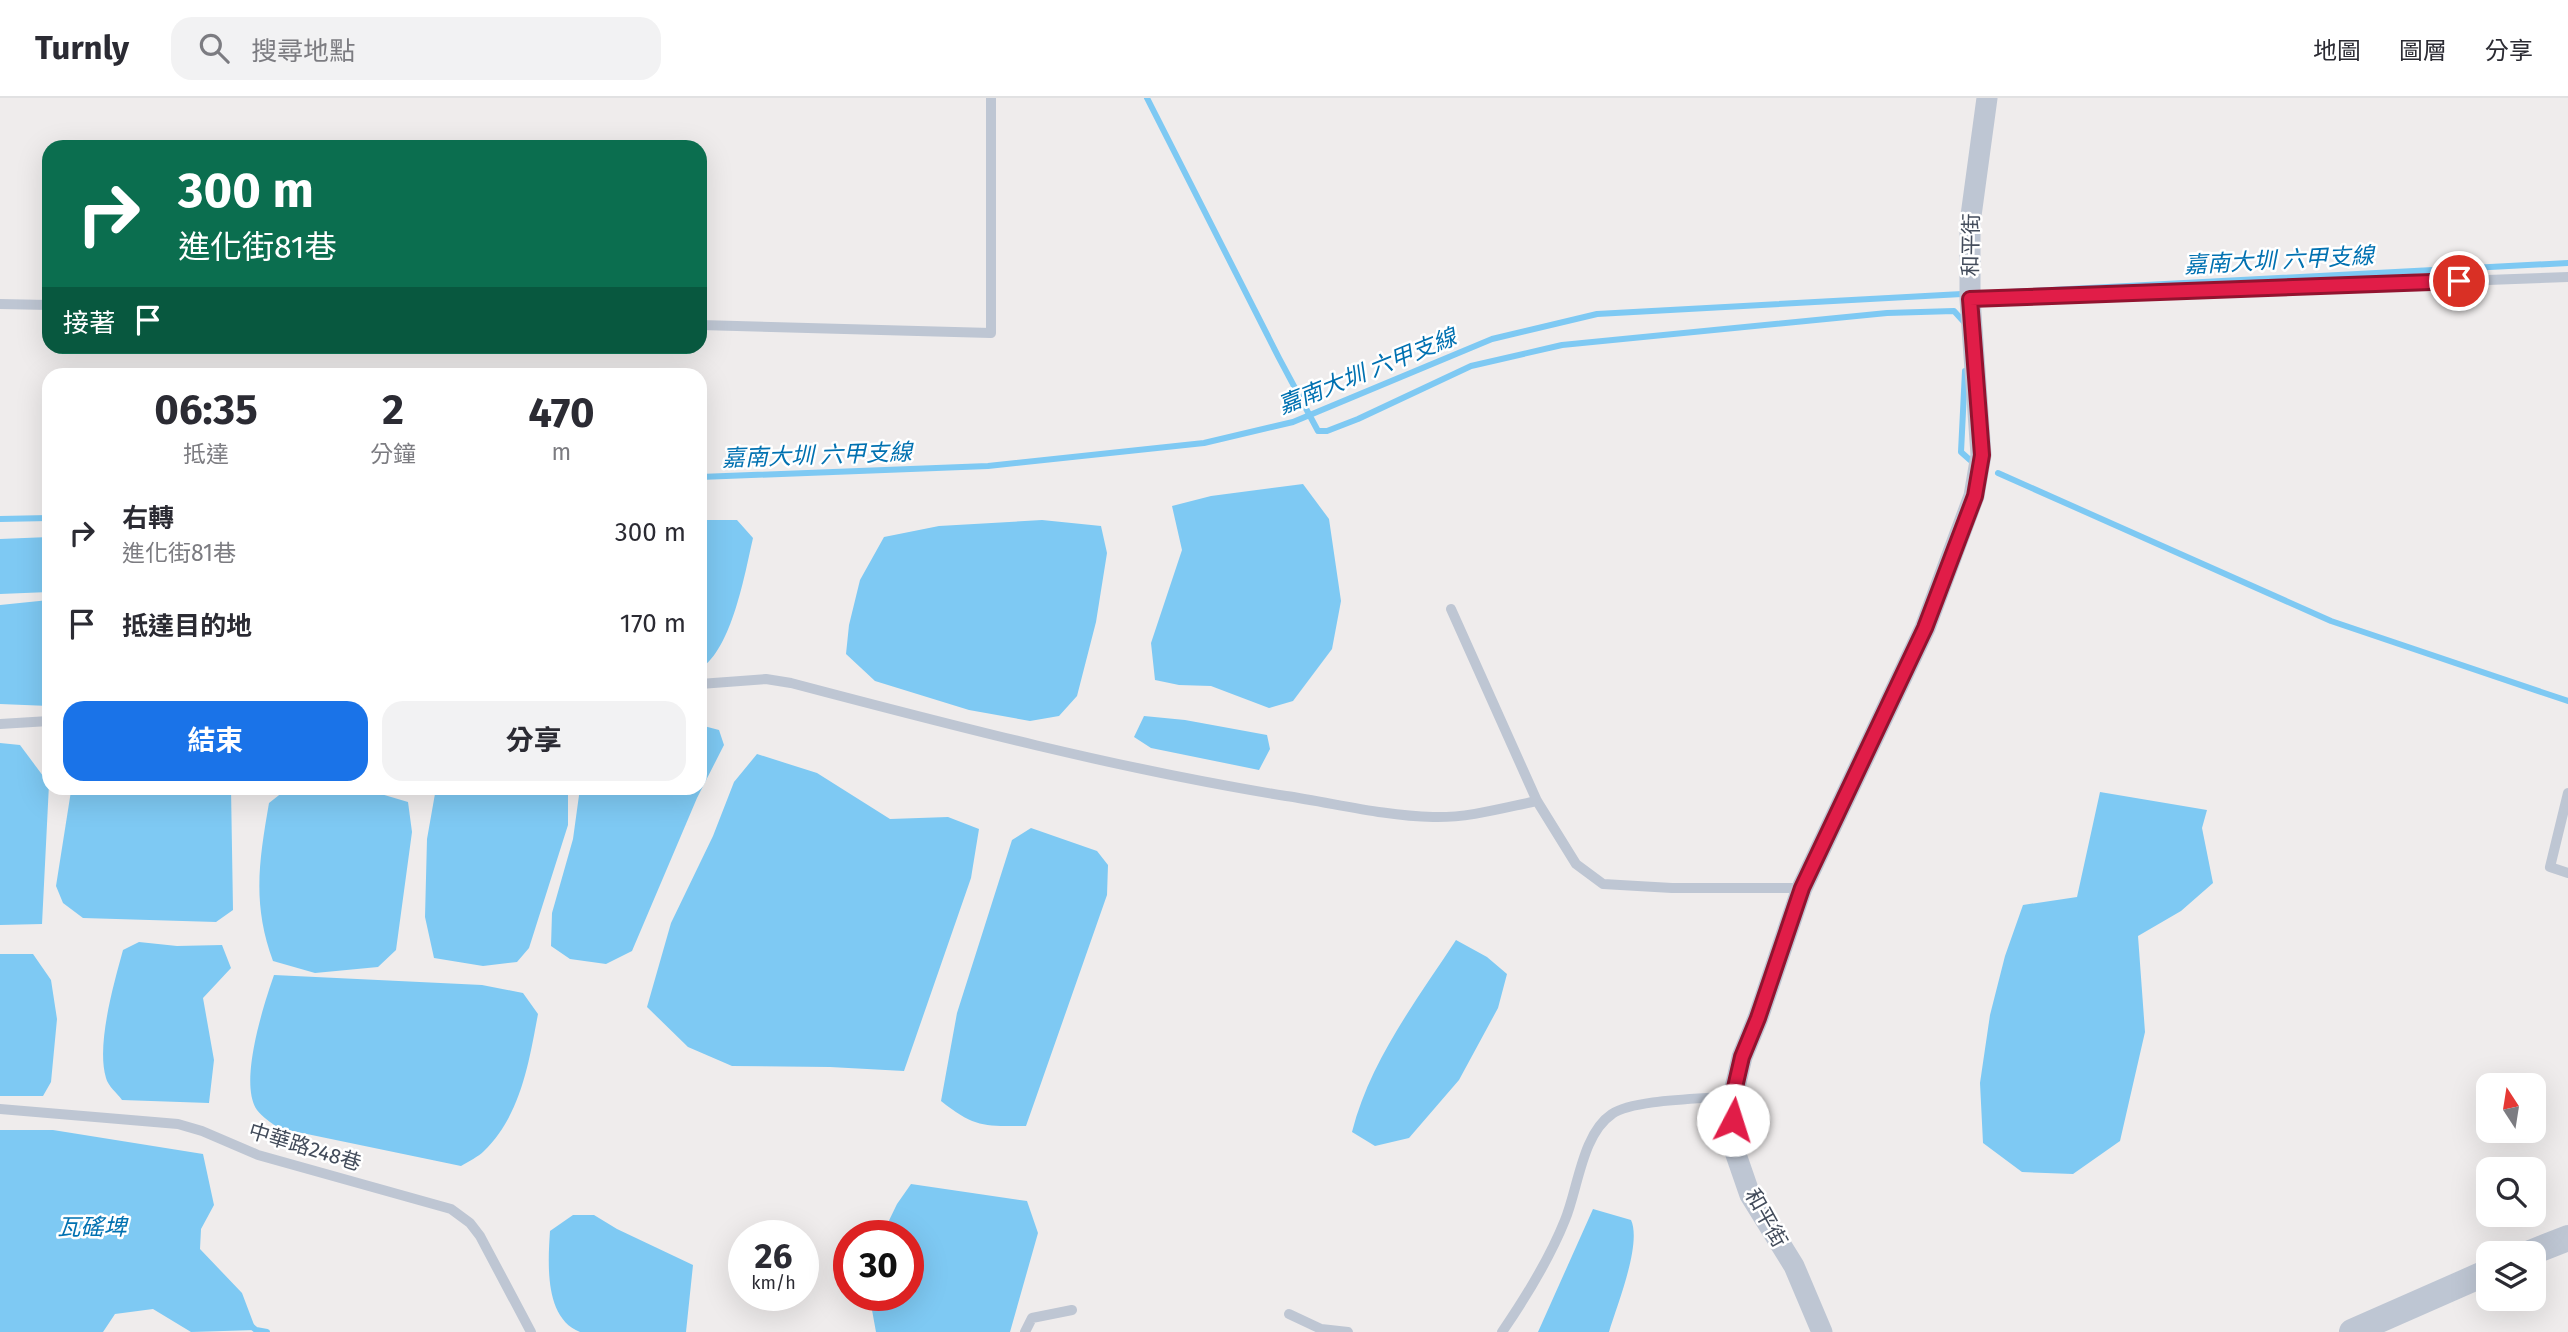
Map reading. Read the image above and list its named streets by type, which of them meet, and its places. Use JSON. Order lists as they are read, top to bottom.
{
  "streets": {
    "street": ["和平街"],
    "lane": ["中華路248巷"]
  },
  "water": ["嘉南大圳 六甲支線", "瓦磘埤"],
  "north": "top",
  "page": {
    "header": "Turnly",
    "search": "搜尋地點",
    "nav": ["地圖", "圖層", "分享"],
    "turn": ["300 m", "進化街81巷"],
    "then": "接著",
    "eta": [
      "06:35",
      "抵達",
      "2",
      "分鐘",
      "470",
      "m"
    ],
    "list": [
      {
        "name": "右轉",
        "note": "進化街81巷",
        "value": "300 m"
      },
      {
        "name": "抵達目的地",
        "value": "170 m"
      }
    ],
    "buttons": ["結束", "分享"],
    "speed": "26 km/h",
    "limit": "30"
  }
}
